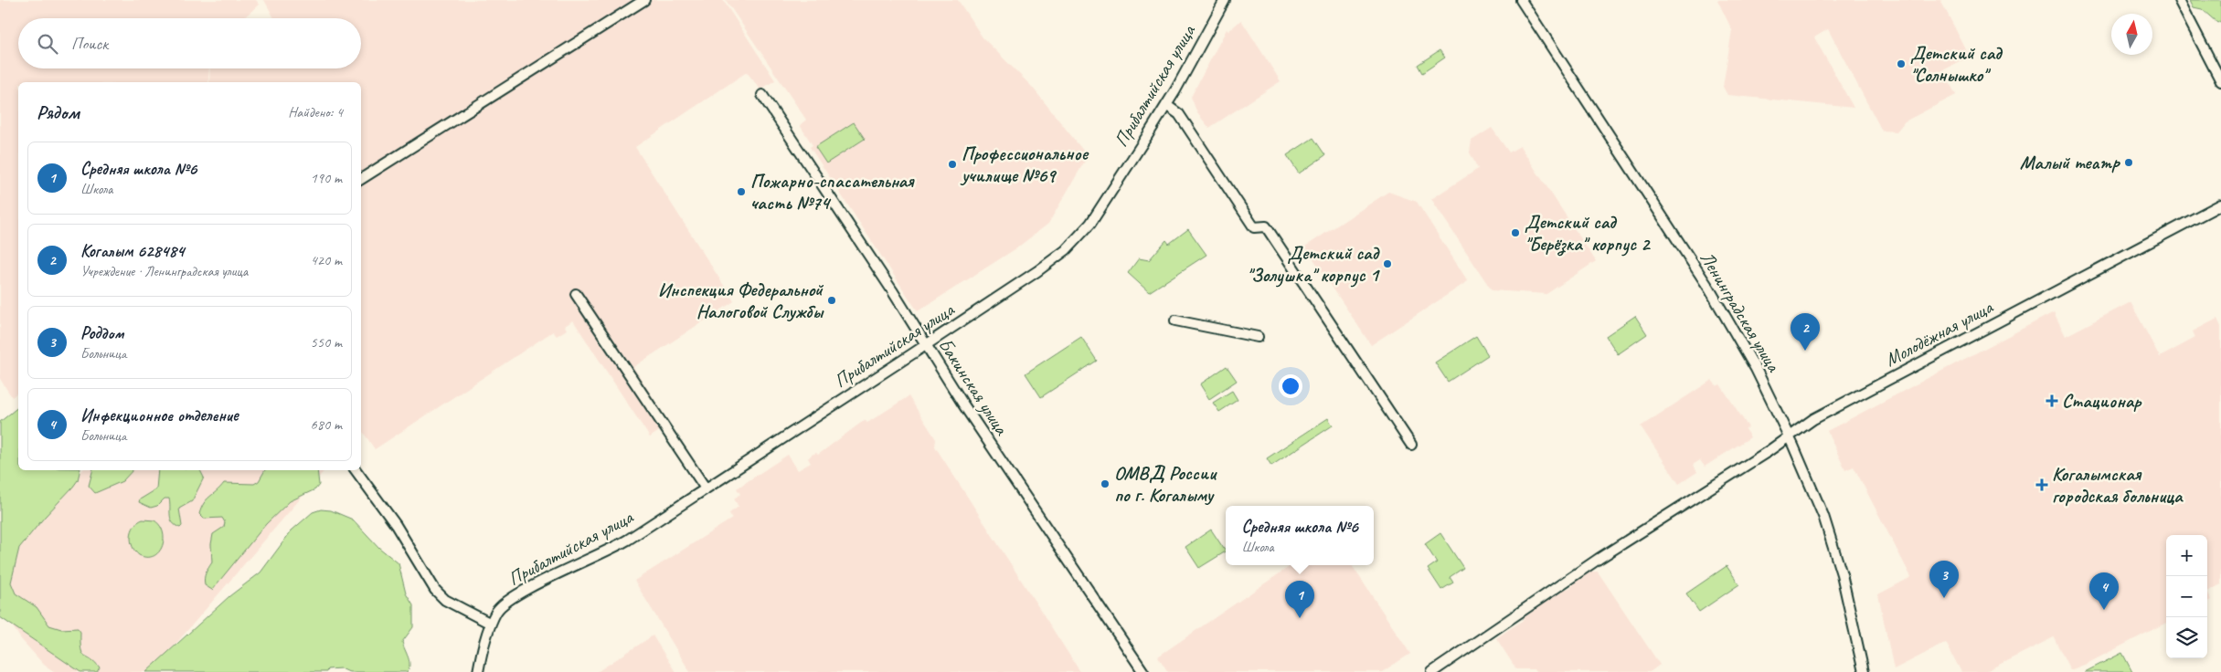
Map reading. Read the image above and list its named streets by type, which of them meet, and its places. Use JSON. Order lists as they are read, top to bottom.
{
  "streets": {
    "street": [
      "Прибалтийская улица",
      "Ленинградская улица",
      "Молодёжная улица",
      "Бакинская улица"
    ]
  },
  "crossings": [
    ["Прибалтийская улица", "Бакинская улица"],
    ["Ленинградская улица", "Молодёжная улица"]
  ],
  "places": {
    "other": [
      "Детский сад \"Солнышко\"",
      "Малый театр",
      "Профессиональное училище №69",
      "Пожарно-спасательная часть №74",
      "Детский сад \"Берёзка\" корпус 2",
      "Детский сад \"Золушка\" корпус 1",
      "Инспекция Федеральной Налоговой Службы",
      "ОМВД России по г. Когалыму"
    ],
    "health": ["Стационар", "Когалымская городская больница"]
  },
  "north": "top",
  "page": {
    "search": "Поиск",
    "heading": ["Рядом", "Найдено: 4"],
    "list": [
      {
        "mark": "1",
        "name": "Средняя школа №6",
        "note": "Школа",
        "value": "190 m"
      },
      {
        "mark": "2",
        "name": "Когалым 628484",
        "note": "Учреждение · Ленинградская улица",
        "value": "420 m"
      },
      {
        "mark": "3",
        "name": "Роддом",
        "note": "Больница",
        "value": "550 m"
      },
      {
        "mark": "4",
        "name": "Инфекционное отделение",
        "note": "Больница",
        "value": "680 m"
      }
    ],
    "pins": [
      "2",
      "3",
      "4",
      "1"
    ],
    "popup": ["Средняя школа №6", "Школа"],
    "map_buttons": ["+", "−"]
  }
}
